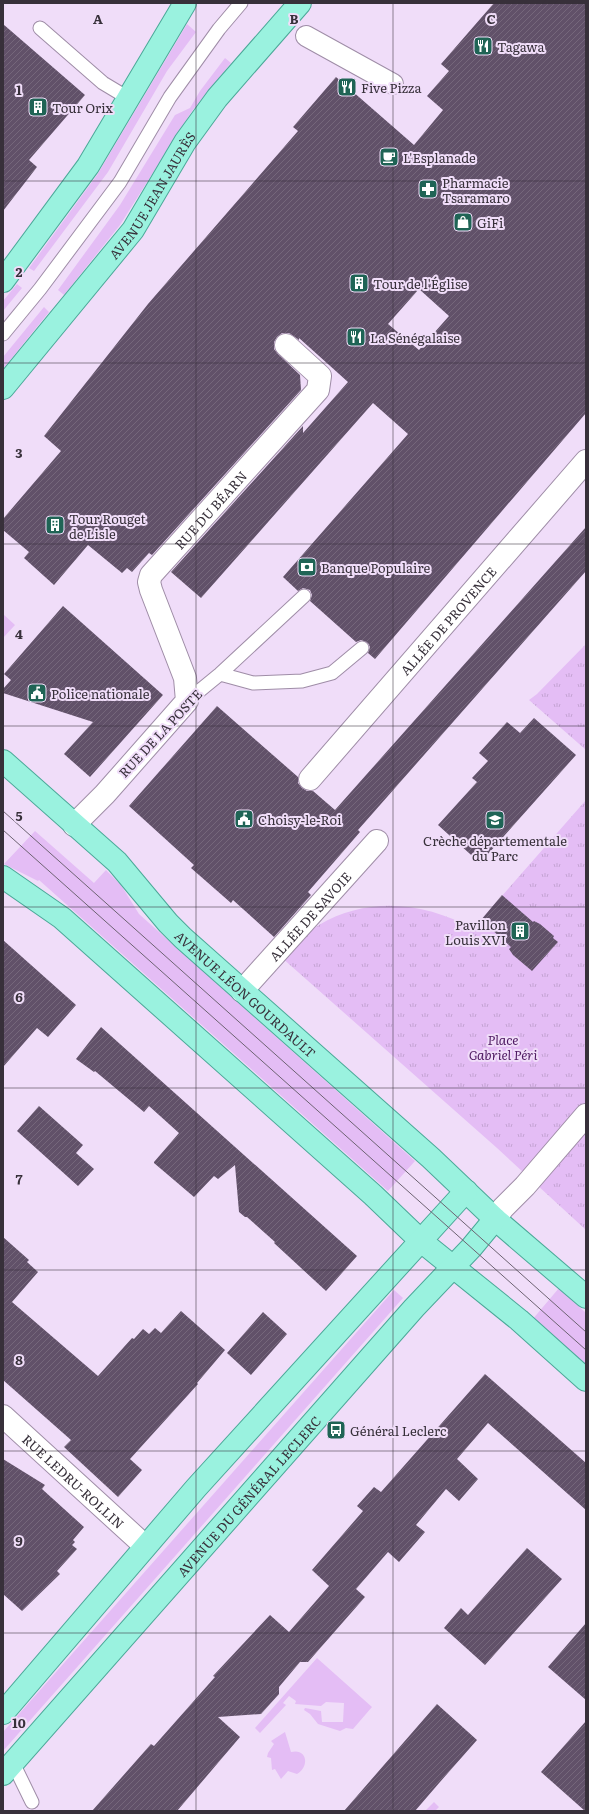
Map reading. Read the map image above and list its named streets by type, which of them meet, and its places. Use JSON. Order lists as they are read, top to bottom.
{
  "streets": {
    "main road": ["AVENUE JEAN JAURÈS", "AVENUE LÉON GOURDAULT", "AVENUE DU GÉNÉRAL LECLERC"],
    "street": [
      "RUE DU BÉARN",
      "ALLÉE DE PROVENCE",
      "RUE DE LA POSTE",
      "ALLÉE DE SAVOIE",
      "RUE LEDRU-ROLLIN"
    ]
  },
  "crossings": [
    ["RUE DU BÉARN", "RUE DE LA POSTE"],
    ["RUE DE LA POSTE", "AVENUE LÉON GOURDAULT"],
    ["ALLÉE DE SAVOIE", "AVENUE LÉON GOURDAULT"],
    ["AVENUE LÉON GOURDAULT", "AVENUE DU GÉNÉRAL LECLERC"]
  ],
  "parks": ["Place Gabriel Péri"],
  "places": {
    "restaurant": ["Tagawa", "Five Pizza", "La Sénégalaise"],
    "building": [
      "Tour Orix",
      "Tour de l'Église",
      "Tour Rouget de Lisle",
      "Pavillon Louis XVI"
    ],
    "cafe": ["L'Esplanade"],
    "pharmacy": ["Pharmacie Tsaramaro"],
    "shop": ["GiFi"],
    "bank": ["Banque Populaire"],
    "public building": ["Police nationale", "Choisy-le-Roi"],
    "school or university": ["Crèche départementale du Parc"],
    "bus stop": ["Général Leclerc"]
  },
  "grid": {
    "columns": ["A", "B", "C"],
    "rows": [
      "1",
      "2",
      "3",
      "4",
      "5",
      "6",
      "7",
      "8",
      "9",
      "10"
    ]
  }
}
